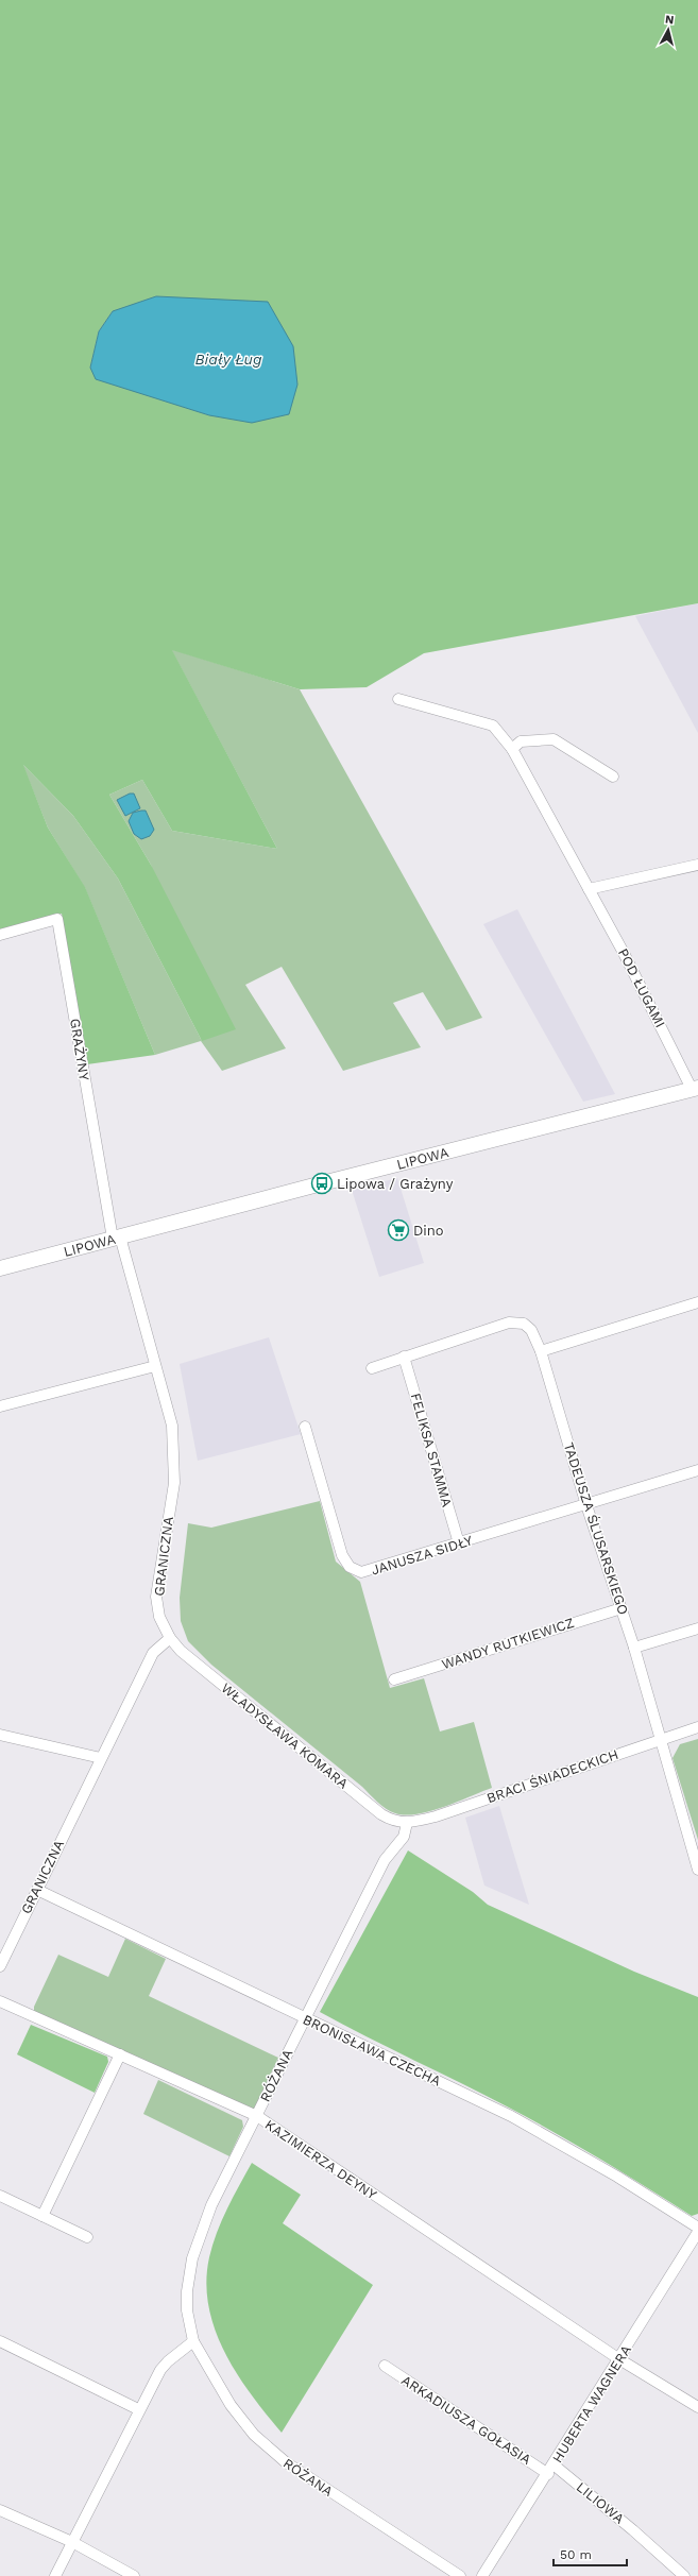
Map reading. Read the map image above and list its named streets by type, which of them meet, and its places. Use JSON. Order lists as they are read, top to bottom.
{
  "streets": {
    "main road": ["LIPOWA"],
    "street": [
      "POD ŁUGAMI",
      "GRAŻYNY",
      "FELIKSA STAMMA",
      "TADEUSZA ŚLUSARSKIEGO",
      "JANUSZA SIDŁY",
      "GRANICZNA",
      "WANDY RUTKIEWICZ",
      "WŁADYSŁAWA KOMARA",
      "BRACI ŚNIADECKICH",
      "BRONISŁAWA CZECHA",
      "RÓŻANA",
      "KAZIMIERZA DEYNY",
      "HUBERTA WAGNERA",
      "ARKADIUSZA GOŁASIA",
      "LILIOWA"
    ]
  },
  "crossings": [
    ["POD ŁUGAMI", "LIPOWA"],
    ["GRAŻYNY", "LIPOWA"],
    ["GRAŻYNY", "GRANICZNA"],
    ["LIPOWA", "GRANICZNA"],
    ["FELIKSA STAMMA", "TADEUSZA ŚLUSARSKIEGO"],
    ["FELIKSA STAMMA", "JANUSZA SIDŁY"],
    ["TADEUSZA ŚLUSARSKIEGO", "JANUSZA SIDŁY"],
    ["TADEUSZA ŚLUSARSKIEGO", "WANDY RUTKIEWICZ"],
    ["TADEUSZA ŚLUSARSKIEGO", "BRACI ŚNIADECKICH"],
    ["GRANICZNA", "WŁADYSŁAWA KOMARA"],
    ["GRANICZNA", "BRONISŁAWA CZECHA"],
    ["WŁADYSŁAWA KOMARA", "BRACI ŚNIADECKICH"],
    ["WŁADYSŁAWA KOMARA", "RÓŻANA"],
    ["BRACI ŚNIADECKICH", "RÓŻANA"],
    ["BRONISŁAWA CZECHA", "RÓŻANA"],
    ["RÓŻANA", "KAZIMIERZA DEYNY"],
    ["KAZIMIERZA DEYNY", "HUBERTA WAGNERA"],
    ["HUBERTA WAGNERA", "ARKADIUSZA GOŁASIA"],
    ["HUBERTA WAGNERA", "LILIOWA"],
    ["ARKADIUSZA GOŁASIA", "LILIOWA"]
  ],
  "water": ["Biały Ług"],
  "places": {
    "bus stop": ["Lipowa / Grażyny"],
    "supermarket": ["Dino"]
  },
  "scale_bar": "50 m",
  "north": "top"
}
